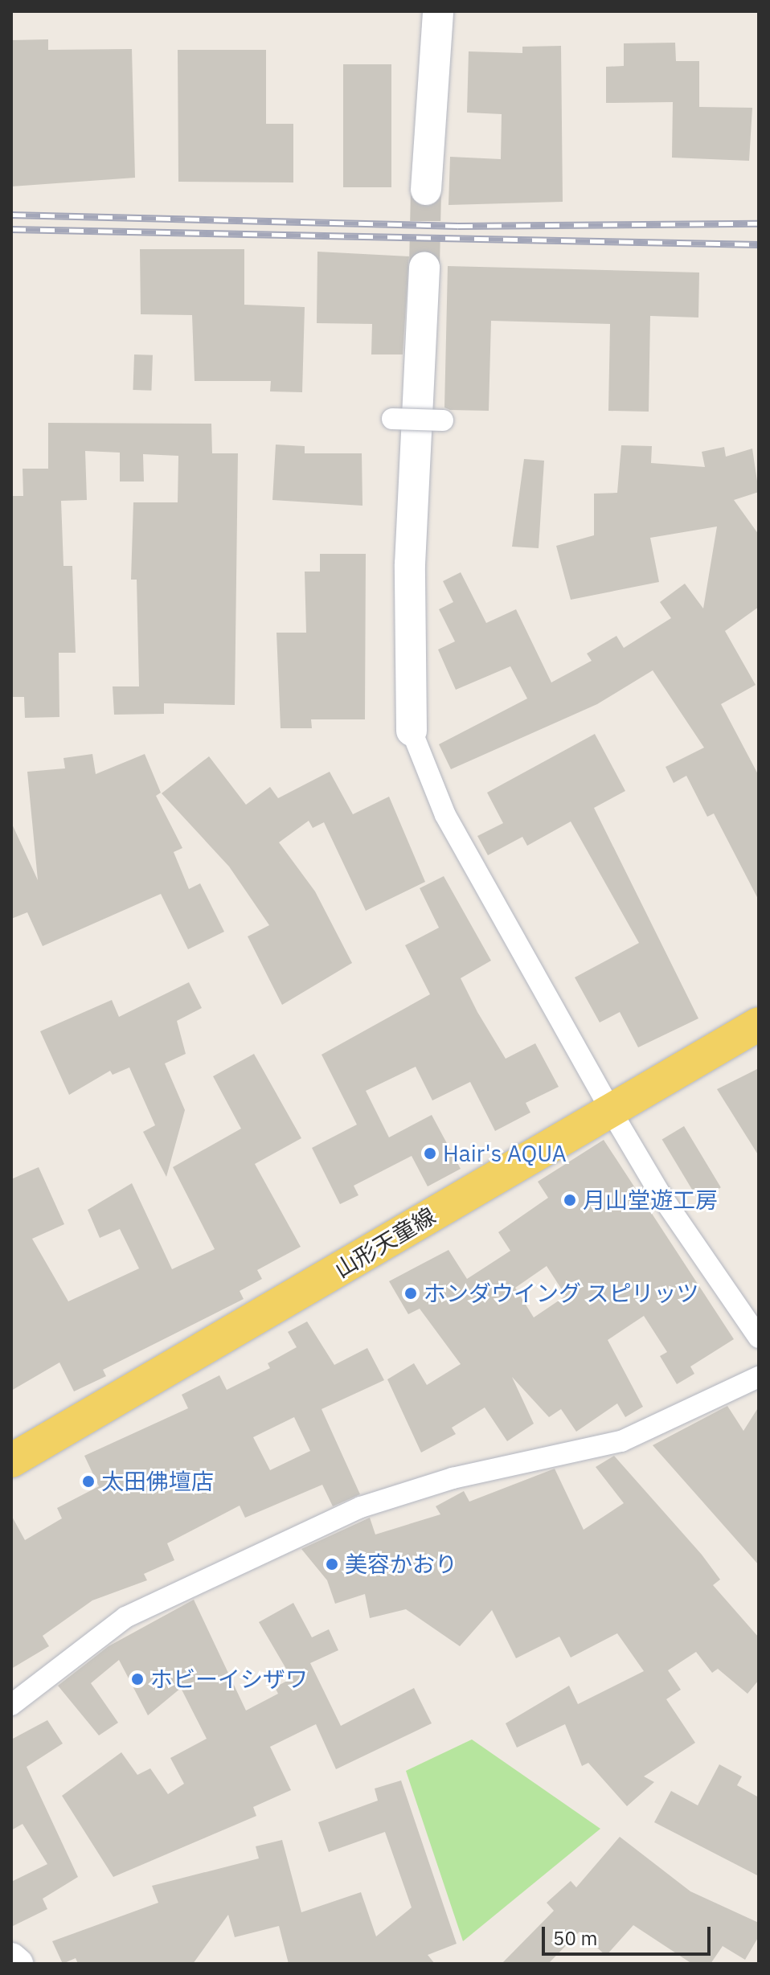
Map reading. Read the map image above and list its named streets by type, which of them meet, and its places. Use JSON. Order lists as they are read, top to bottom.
{
  "streets": {
    "main road": ["山形天童線"]
  },
  "places": [
    "Hair's AQUA",
    "月山堂遊工房",
    "ホンダウイング スピリッツ",
    "太田佛壇店",
    "美容かおり",
    "ホビーイシザワ"
  ],
  "scale_bar": "50 m"
}
